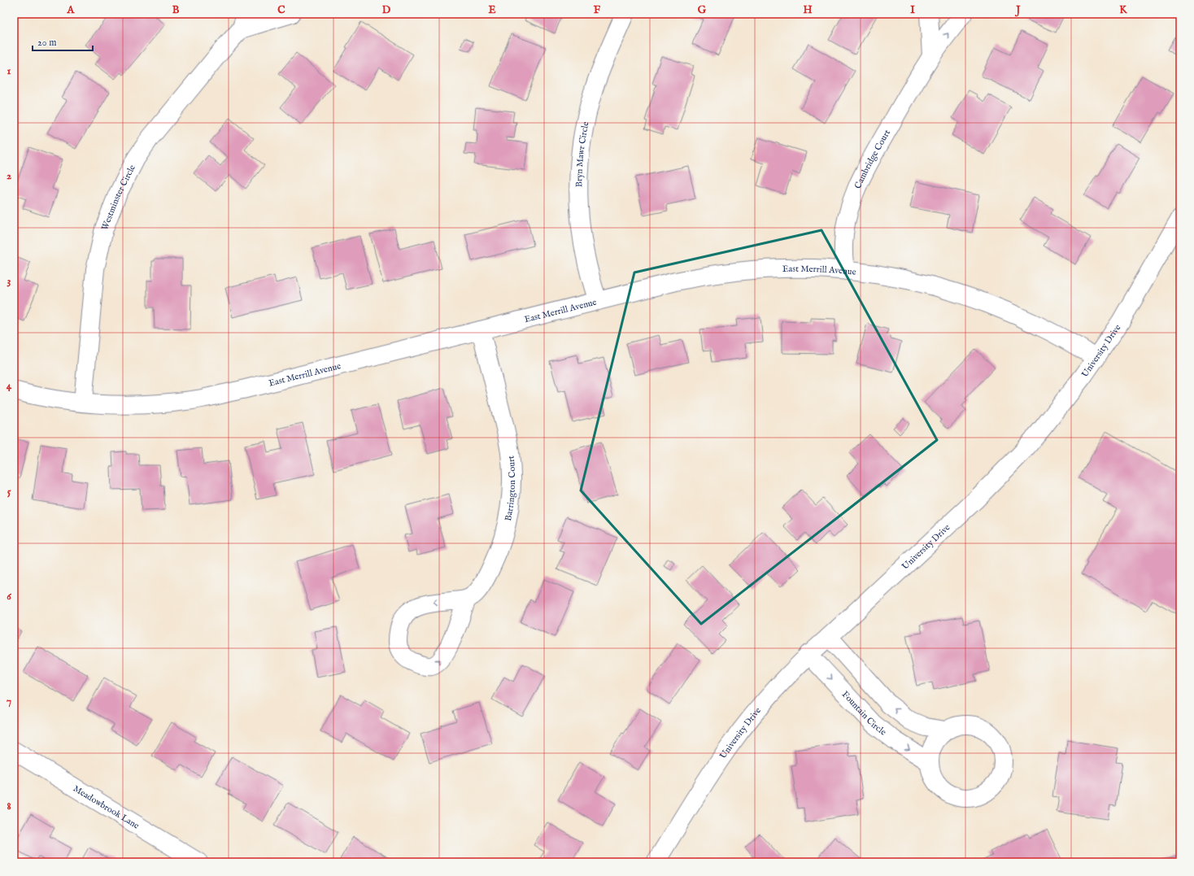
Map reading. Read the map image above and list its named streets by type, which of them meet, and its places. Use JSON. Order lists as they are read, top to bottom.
{
  "streets": {
    "street": [
      "Bryn Mawr Circle",
      "Cambridge Court",
      "Westminster Circle",
      "East Merrill Avenue",
      "University Drive",
      "Barrington Court",
      "Fountain Circle",
      "Meadowbrook Lane"
    ]
  },
  "crossings": [
    ["Bryn Mawr Circle", "East Merrill Avenue"],
    ["Cambridge Court", "East Merrill Avenue"],
    ["Westminster Circle", "East Merrill Avenue"],
    ["East Merrill Avenue", "University Drive"],
    ["East Merrill Avenue", "Barrington Court"],
    ["University Drive", "Fountain Circle"]
  ],
  "scale_bar": "20 m",
  "grid": {
    "columns": [
      "A",
      "B",
      "C",
      "D",
      "E",
      "F",
      "G",
      "H",
      "I",
      "J",
      "K"
    ],
    "rows": [
      "1",
      "2",
      "3",
      "4",
      "5",
      "6",
      "7",
      "8"
    ]
  }
}
